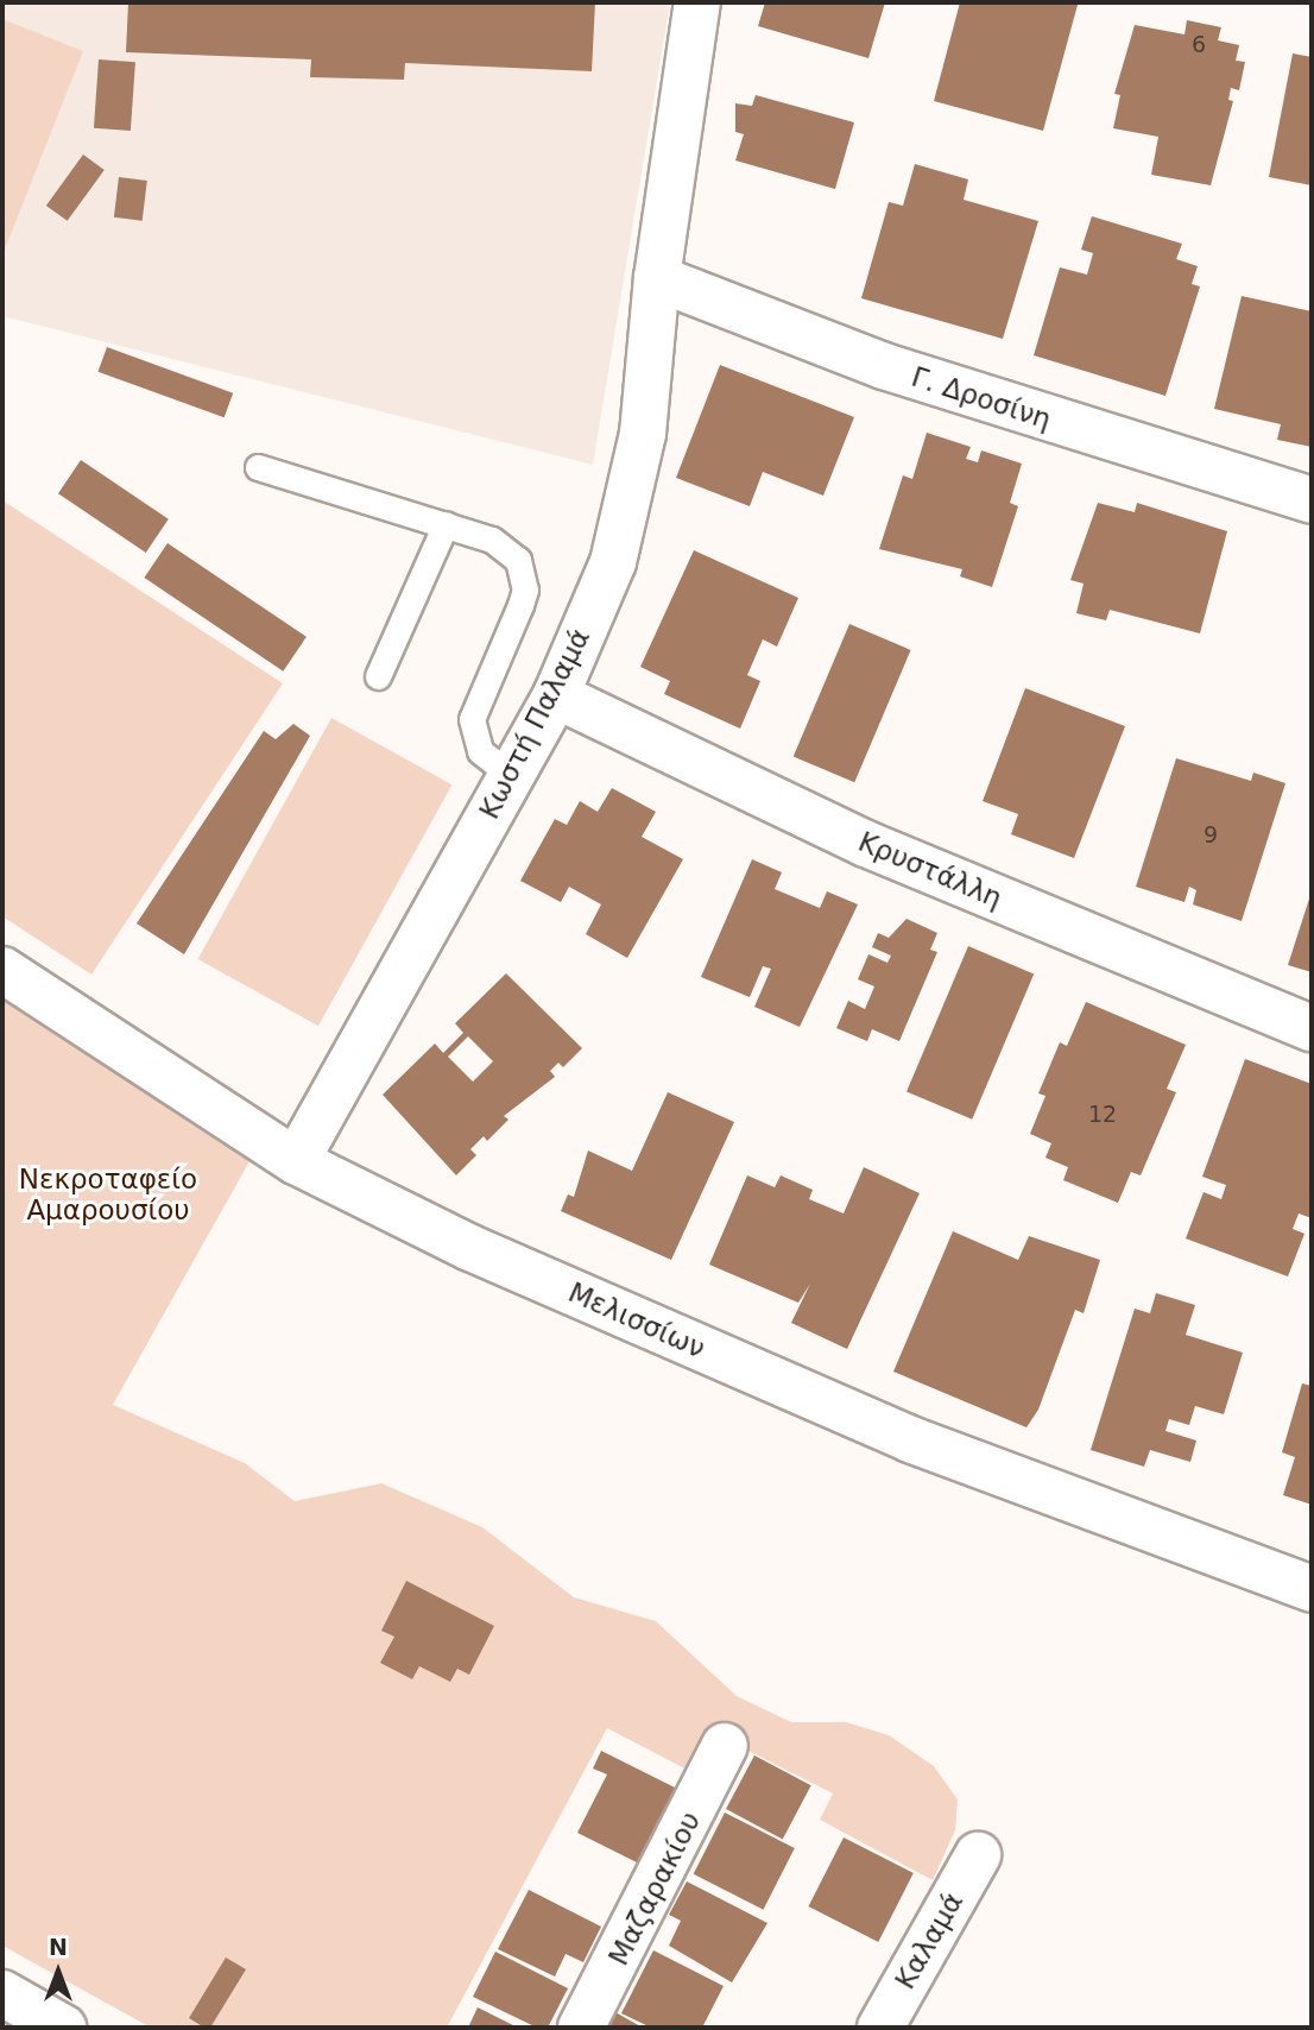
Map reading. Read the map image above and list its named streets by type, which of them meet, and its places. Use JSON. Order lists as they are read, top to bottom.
{
  "streets": {
    "street": [
      "Γ. Δροσίνη",
      "Κωστή Παλαμά",
      "Κρυστάλλη",
      "Μελισσίων",
      "Μαζαρακίου",
      "Καλαμά"
    ]
  },
  "crossings": [
    ["Γ. Δροσίνη", "Κωστή Παλαμά"],
    ["Κωστή Παλαμά", "Κρυστάλλη"],
    ["Κωστή Παλαμά", "Μελισσίων"]
  ],
  "parks": ["Νεκροταφείο Αμαρουσίου"],
  "house_numbers": ["6", "9", "12"],
  "north": "top"
}
